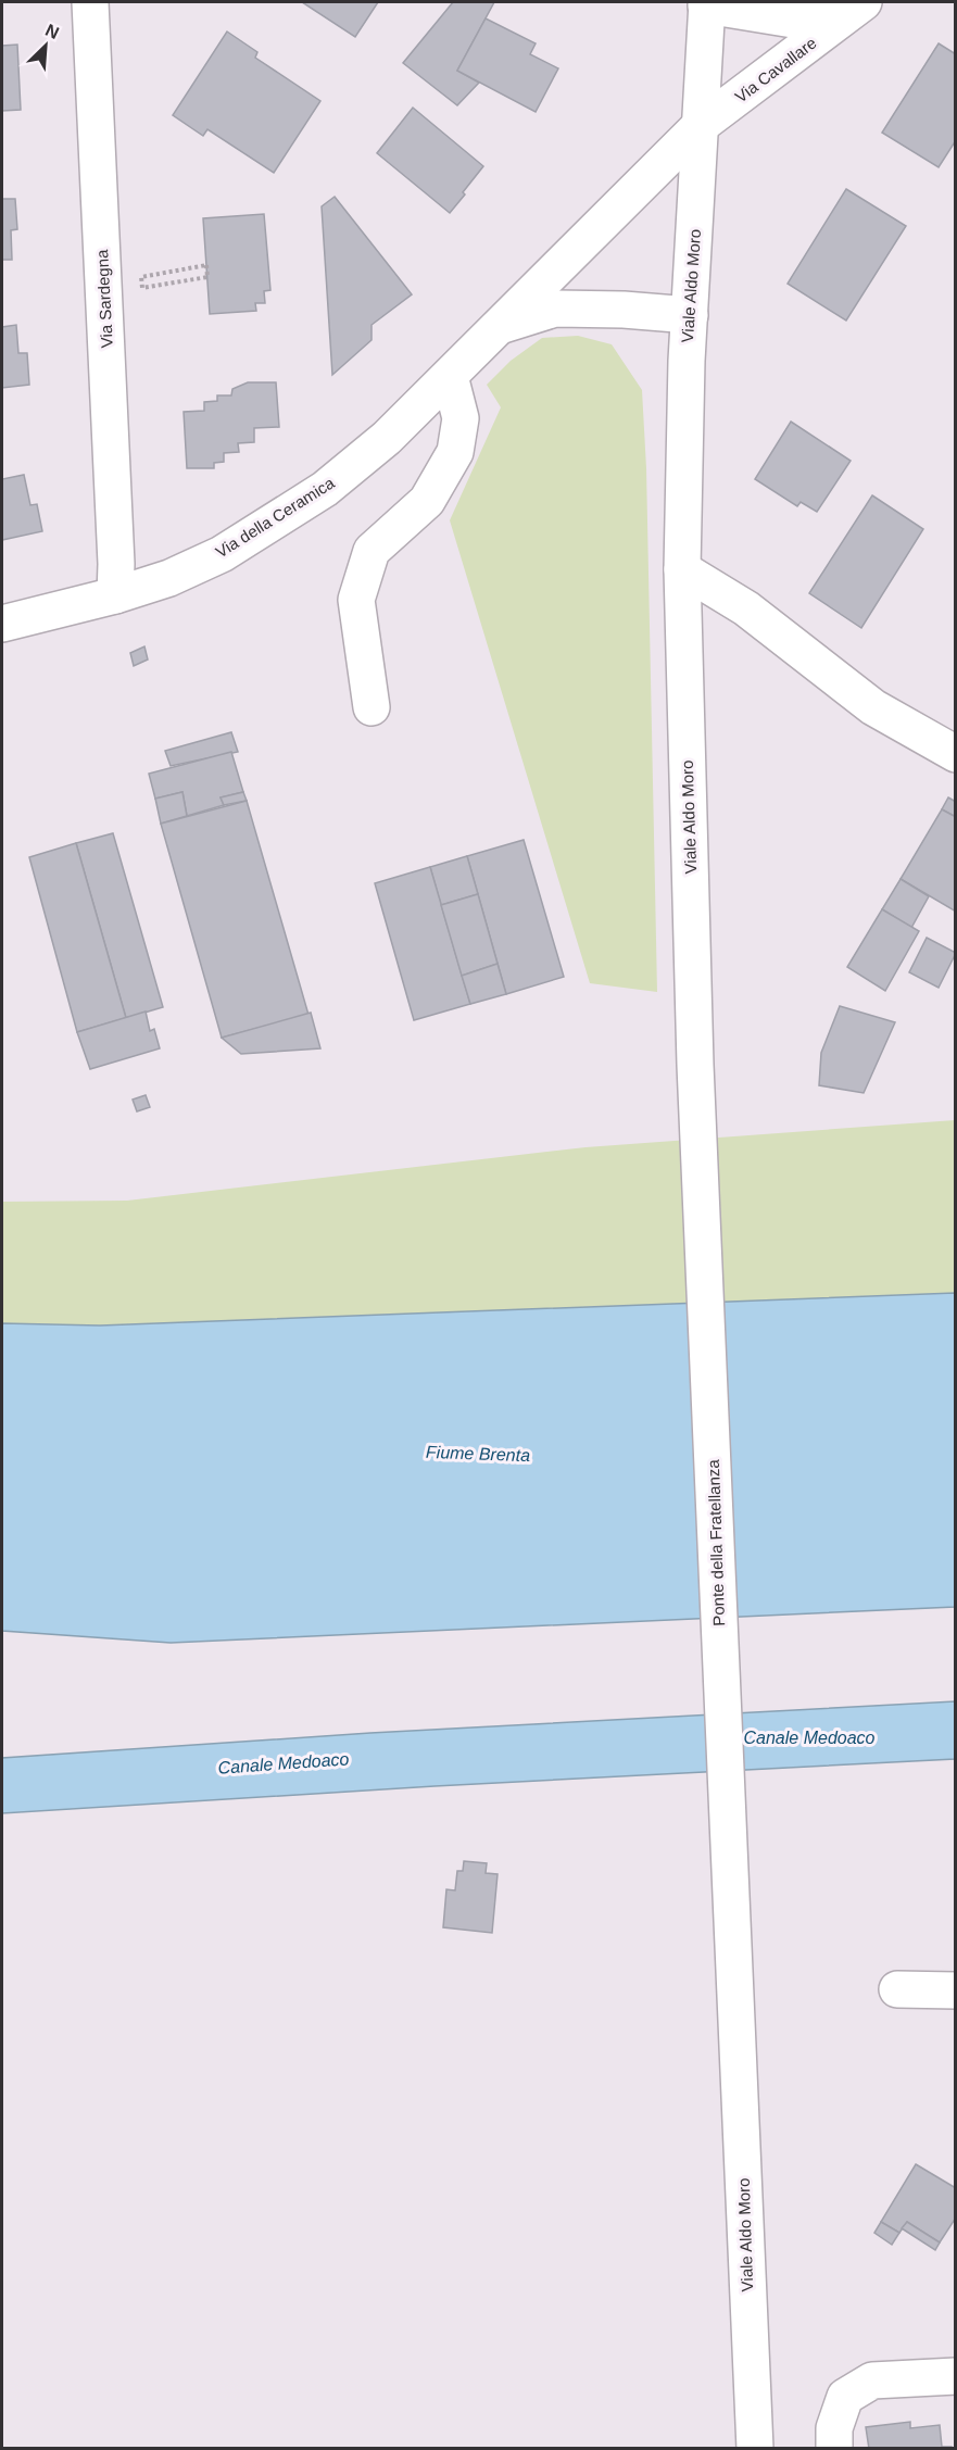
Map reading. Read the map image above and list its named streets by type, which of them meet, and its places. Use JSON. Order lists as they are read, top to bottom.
{
  "streets": {
    "street": [
      "Via Cavallare",
      "Viale Aldo Moro",
      "Via Sardegna",
      "Via della Ceramica",
      "Ponte della Fratellanza"
    ]
  },
  "crossings": [
    ["Via Cavallare", "Viale Aldo Moro"],
    ["Via Cavallare", "Via della Ceramica"],
    ["Viale Aldo Moro", "Via della Ceramica"],
    ["Viale Aldo Moro", "Ponte della Fratellanza"],
    ["Via Sardegna", "Via della Ceramica"]
  ],
  "water": ["Fiume Brenta", "Canale Medoaco"],
  "north": "top right"
}
